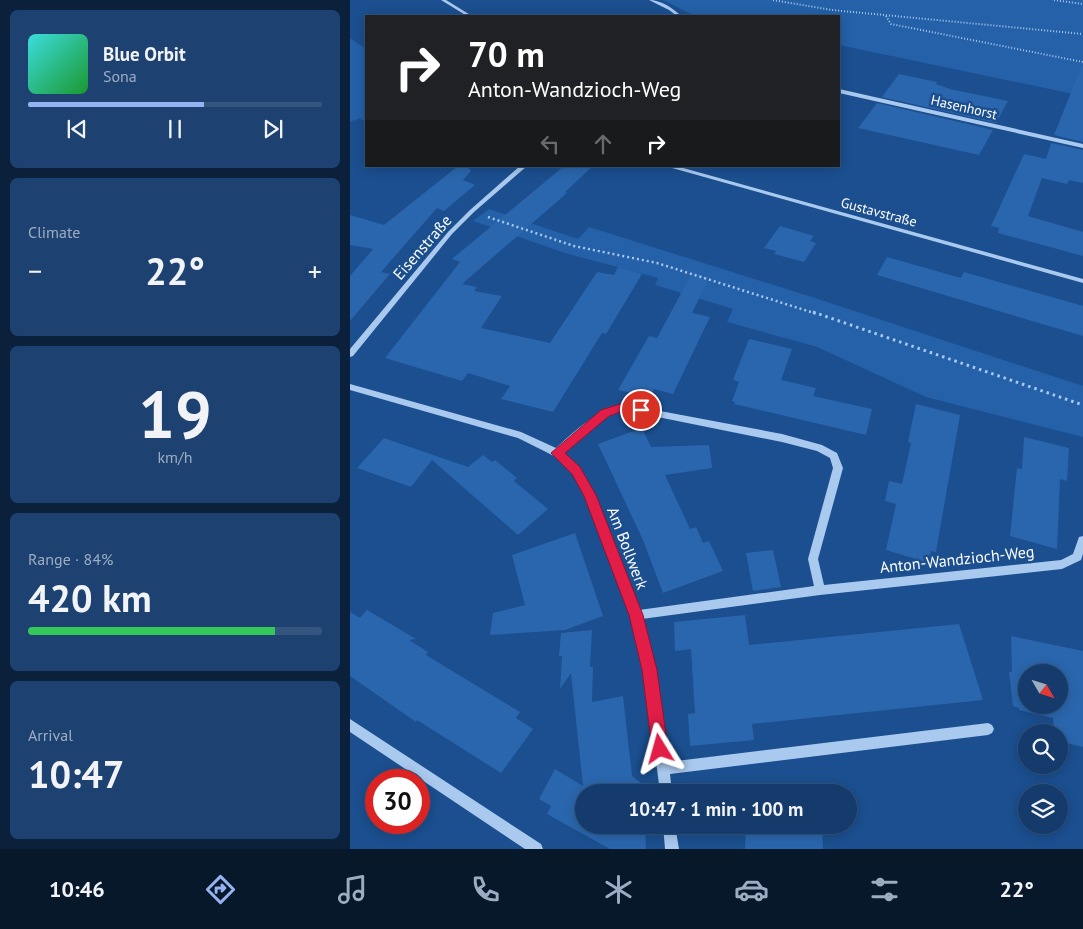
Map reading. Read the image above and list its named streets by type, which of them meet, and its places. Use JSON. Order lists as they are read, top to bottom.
{
  "streets": {
    "street": [
      "Hasenhorst",
      "Gustavstraße",
      "Eisenstraße",
      "Am Bollwerk",
      "Anton-Wandzioch-Weg"
    ]
  },
  "crossings": [
    ["Am Bollwerk", "Anton-Wandzioch-Weg"]
  ],
  "north": "bottom right",
  "page": {
    "turn": ["70 m", "Anton-Wandzioch-Weg"],
    "song": ["Blue Orbit", "Sona"],
    "tile": [
      "Climate",
      ["19", "km/h"],
      ["Range · 84%", "420 km"],
      ["Arrival", "10:47"]
    ],
    "heat": ["−", "22°", "+"],
    "limit": "30",
    "trip": "10:47 · 1 min · 100 m",
    "tabs": ["10:46", "22°"]
  }
}
